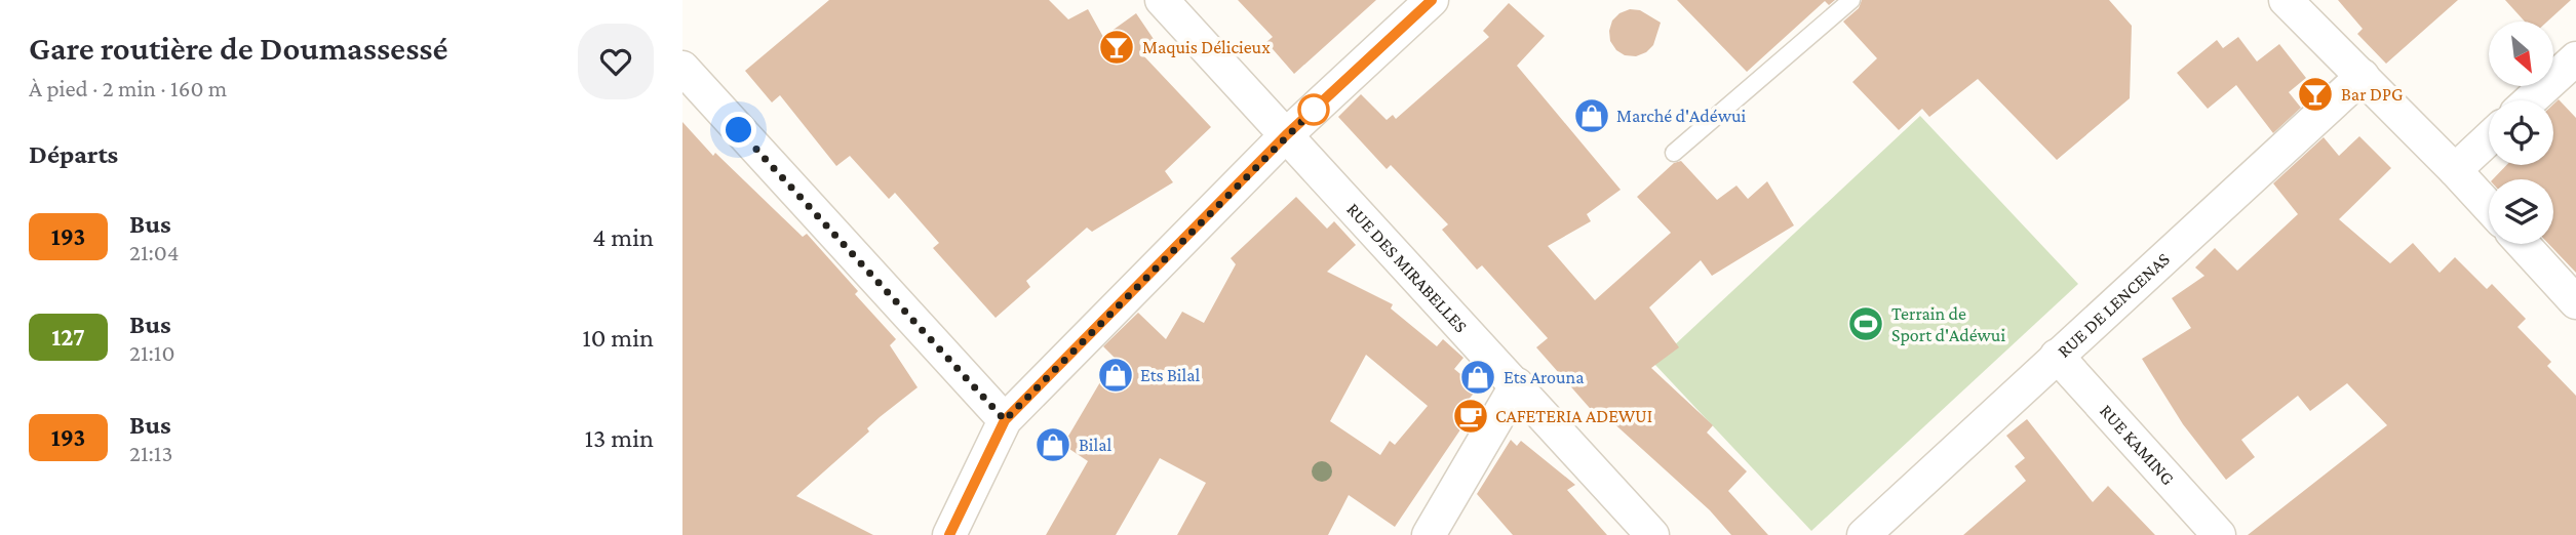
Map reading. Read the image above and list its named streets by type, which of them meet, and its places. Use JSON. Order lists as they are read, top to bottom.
{
  "streets": {
    "street": ["RUE DES MIRABELLES", "RUE DE LENCENAS", "RUE KAMING"]
  },
  "crossings": [
    ["RUE DE LENCENAS", "RUE KAMING"]
  ],
  "places": {
    "bar": ["Maquis Délicieux", "Bar DPG"],
    "shop": [
      "Marché d'Adéwui",
      "Ets Bilal",
      "Ets Arouna",
      "Bilal"
    ],
    "sports": ["Terrain de Sport d'Adéwui"],
    "cafe": ["CAFETERIA ADEWUI"]
  },
  "lines": ["bus line 193"],
  "north": "bottom right",
  "page": {
    "heading": [
      ["Gare routière de Doumassessé", "À pied · 2 min · 160 m"],
      "Départs"
    ],
    "list": [
      {
        "mark": "193",
        "name": "Bus",
        "note": "21:04",
        "value": "4 min"
      },
      {
        "mark": "127",
        "name": "Bus",
        "note": "21:10",
        "value": "10 min"
      },
      {
        "mark": "193",
        "name": "Bus",
        "note": "21:13",
        "value": "13 min"
      }
    ]
  }
}
